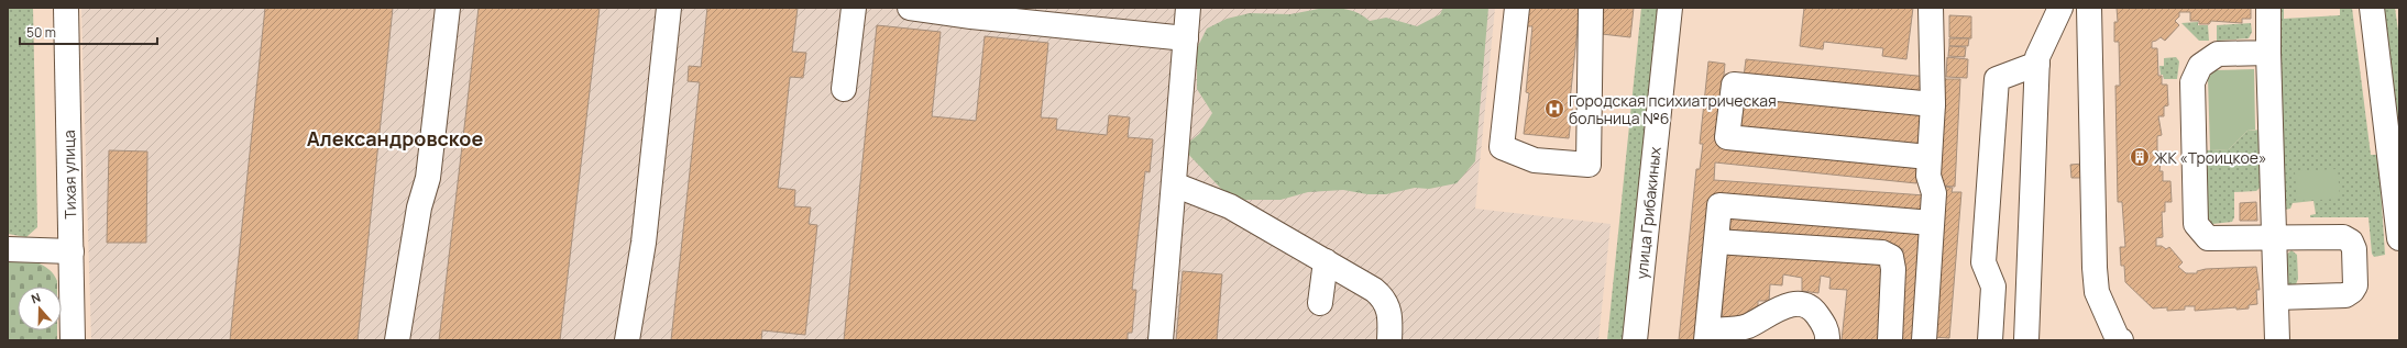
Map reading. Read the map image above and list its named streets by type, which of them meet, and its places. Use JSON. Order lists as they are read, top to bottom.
{
  "streets": {
    "street": ["Тихая улица", "улица Грибакиных"]
  },
  "districts": ["Александровское"],
  "places": {
    "hospital": ["Городская психиатрическая больница №6"],
    "building": ["ЖК «Троицкое»"]
  },
  "scale_bar": "50 m",
  "north": "top"
}
